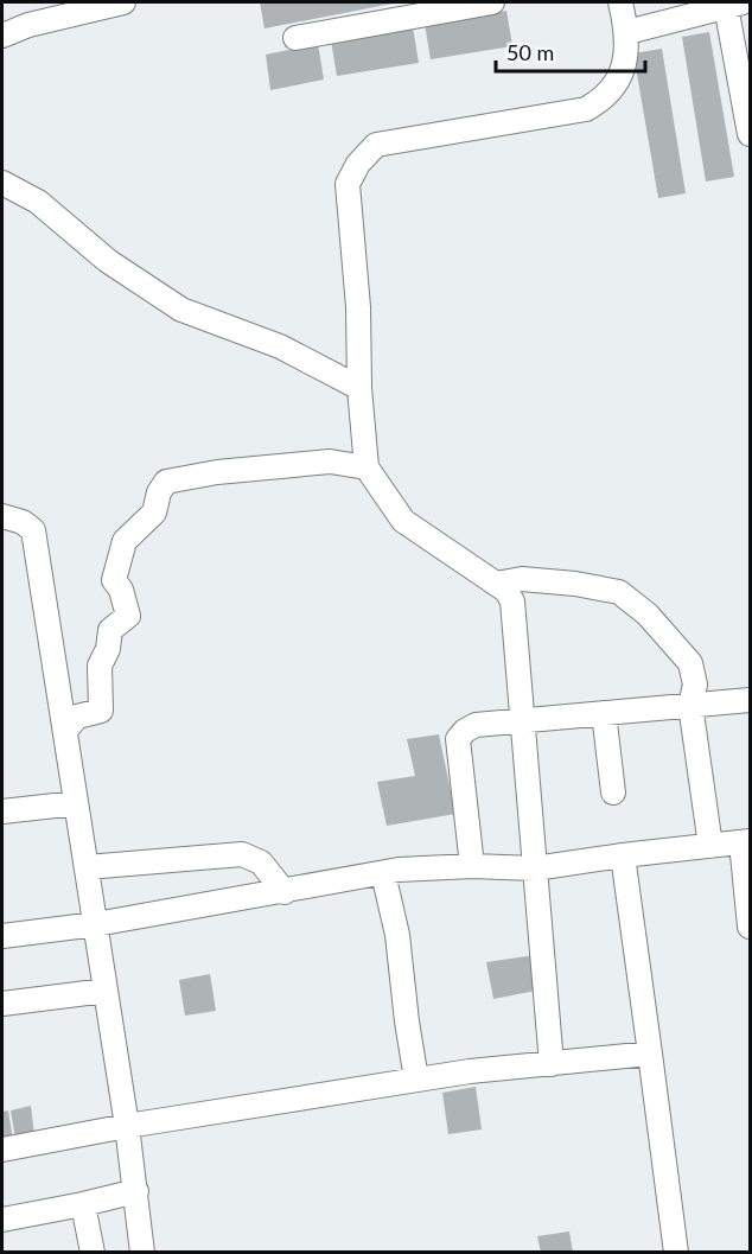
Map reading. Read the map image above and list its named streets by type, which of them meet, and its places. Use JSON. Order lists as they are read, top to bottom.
{
  "scale_bar": "50 m"
}
